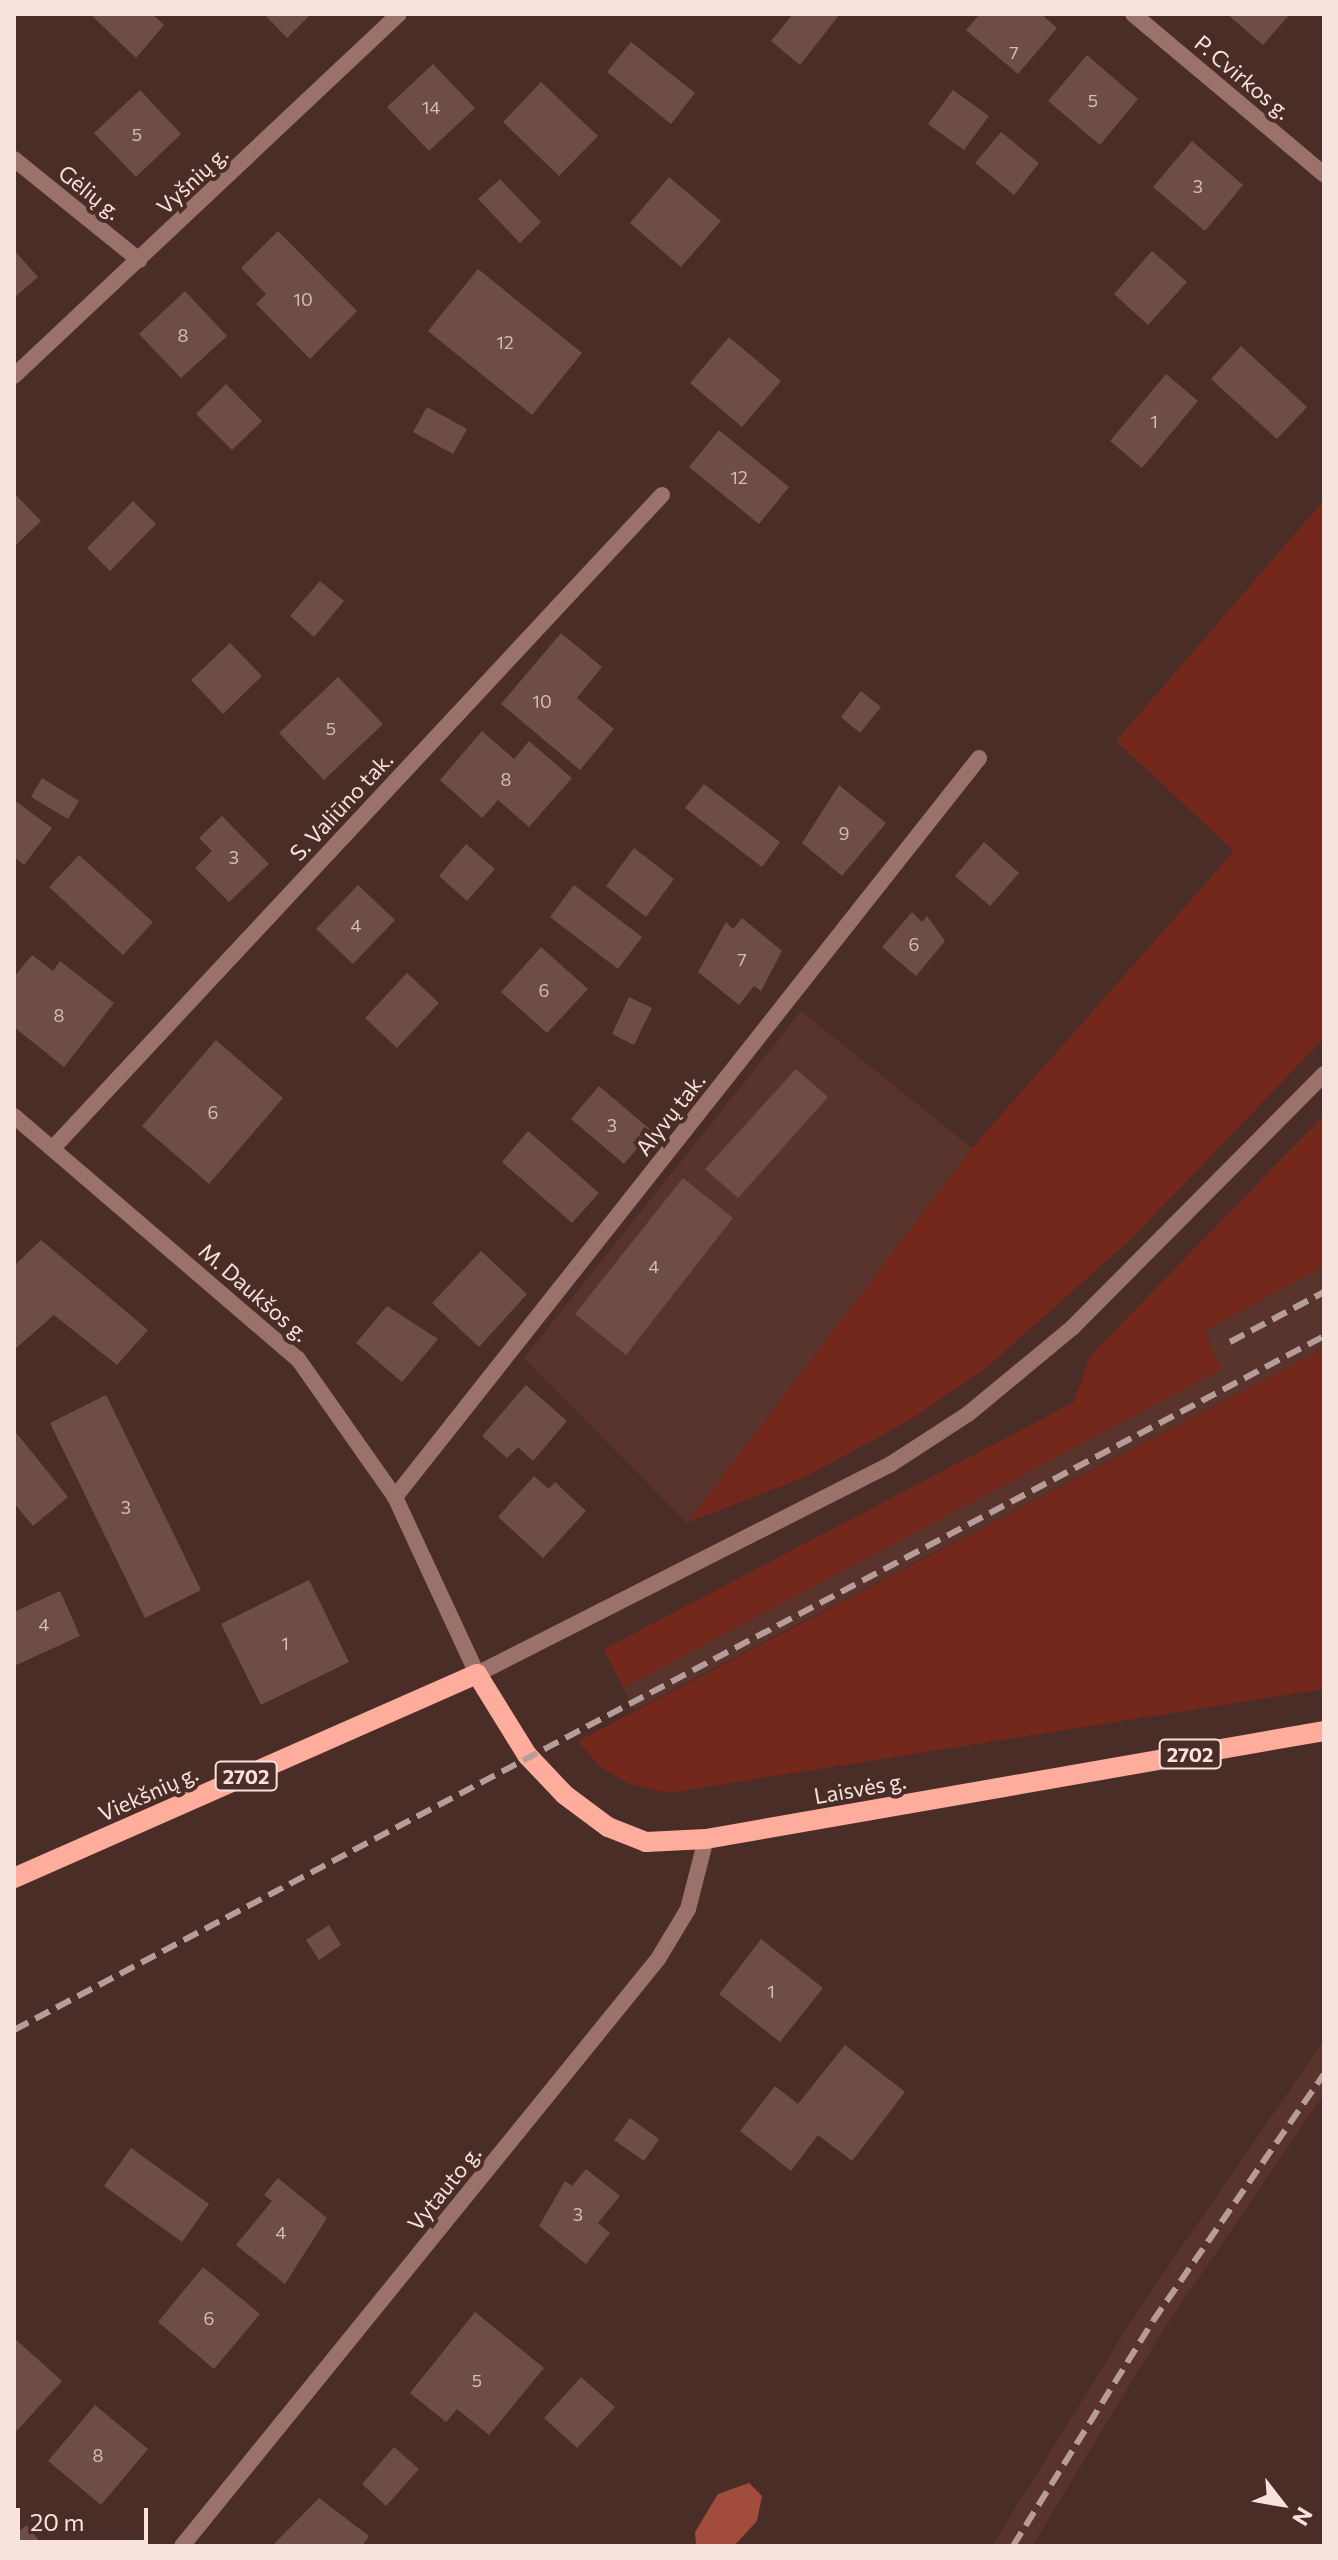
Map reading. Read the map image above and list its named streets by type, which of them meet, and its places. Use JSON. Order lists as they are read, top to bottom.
{
  "streets": {
    "main road": ["2702", "Laisvės g.", "Viekšnių g."],
    "street": [
      "P. Cvirkos g.",
      "Vyšnių g.",
      "Gėlių g.",
      "S. Valiūno tak.",
      "Alyvų tak.",
      "M. Daukšos g.",
      "Vytauto g."
    ]
  },
  "crossings": [
    ["Vyšnių g.", "Gėlių g."],
    ["S. Valiūno tak.", "M. Daukšos g."],
    ["Alyvų tak.", "M. Daukšos g."],
    ["M. Daukšos g.", "Laisvės g."],
    ["M. Daukšos g.", "Viekšnių g."],
    ["Laisvės g.", "Viekšnių g."],
    ["Laisvės g.", "Vytauto g."]
  ],
  "house_numbers": [
    "7",
    "5",
    "14",
    "5",
    "3",
    "10",
    "8",
    "12",
    "1",
    "12",
    "10",
    "5",
    "8",
    "9",
    "3",
    "4",
    "6",
    "7",
    "6",
    "8",
    "6",
    "3",
    "4",
    "3",
    "4",
    "1",
    "1",
    "3",
    "4",
    "6",
    "5",
    "8"
  ],
  "scale_bar": "20 m",
  "north": "bottom right"
}
